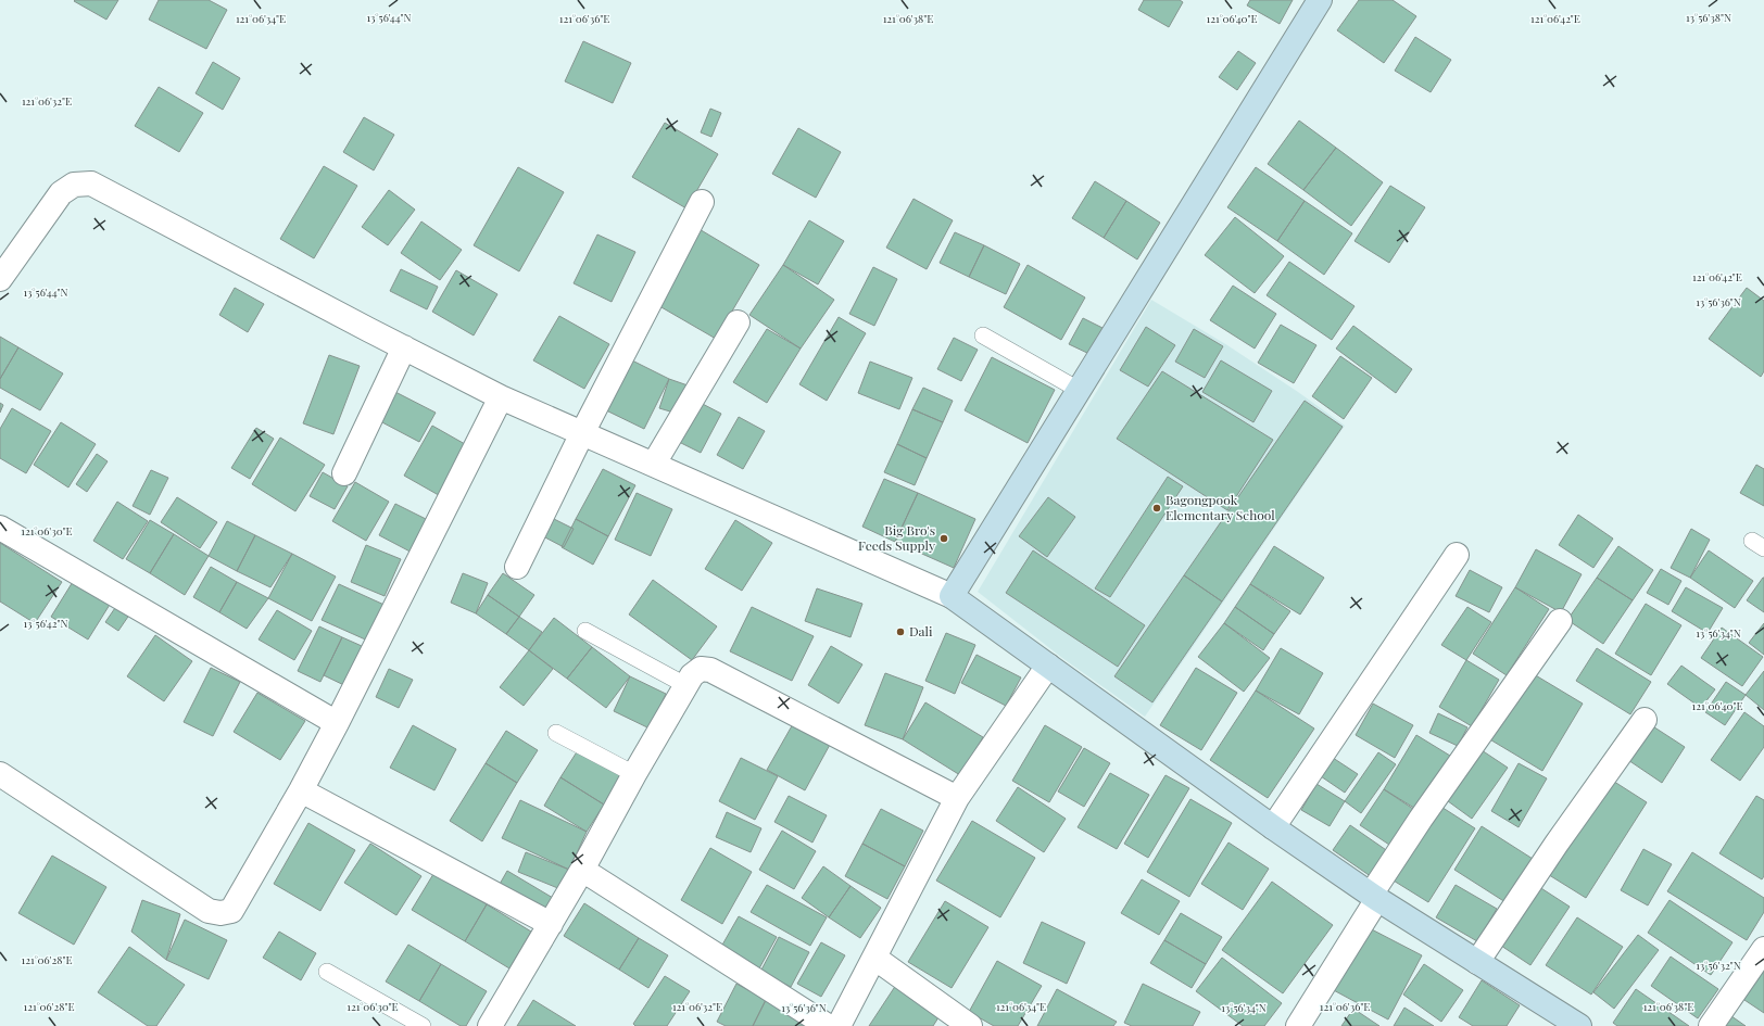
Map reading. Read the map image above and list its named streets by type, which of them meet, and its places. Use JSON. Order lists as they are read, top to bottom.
{
  "places": ["Bagongpook Elementary School", "Big Bro's Feeds Supply", "Dali"],
  "coordinates": [
    "13°56'38\"N",
    "13°56'44\"N",
    "121°06'34\"E",
    "121°06'36\"E",
    "121°06'38\"E",
    "121°06'40\"E",
    "121°06'42\"E",
    "121°06'32\"E",
    "13°56'36\"N",
    "121°06'30\"E",
    "13°56'42\"N",
    "13°56'34\"N",
    "121°06'28\"E",
    "13°56'32\"N"
  ]
}
